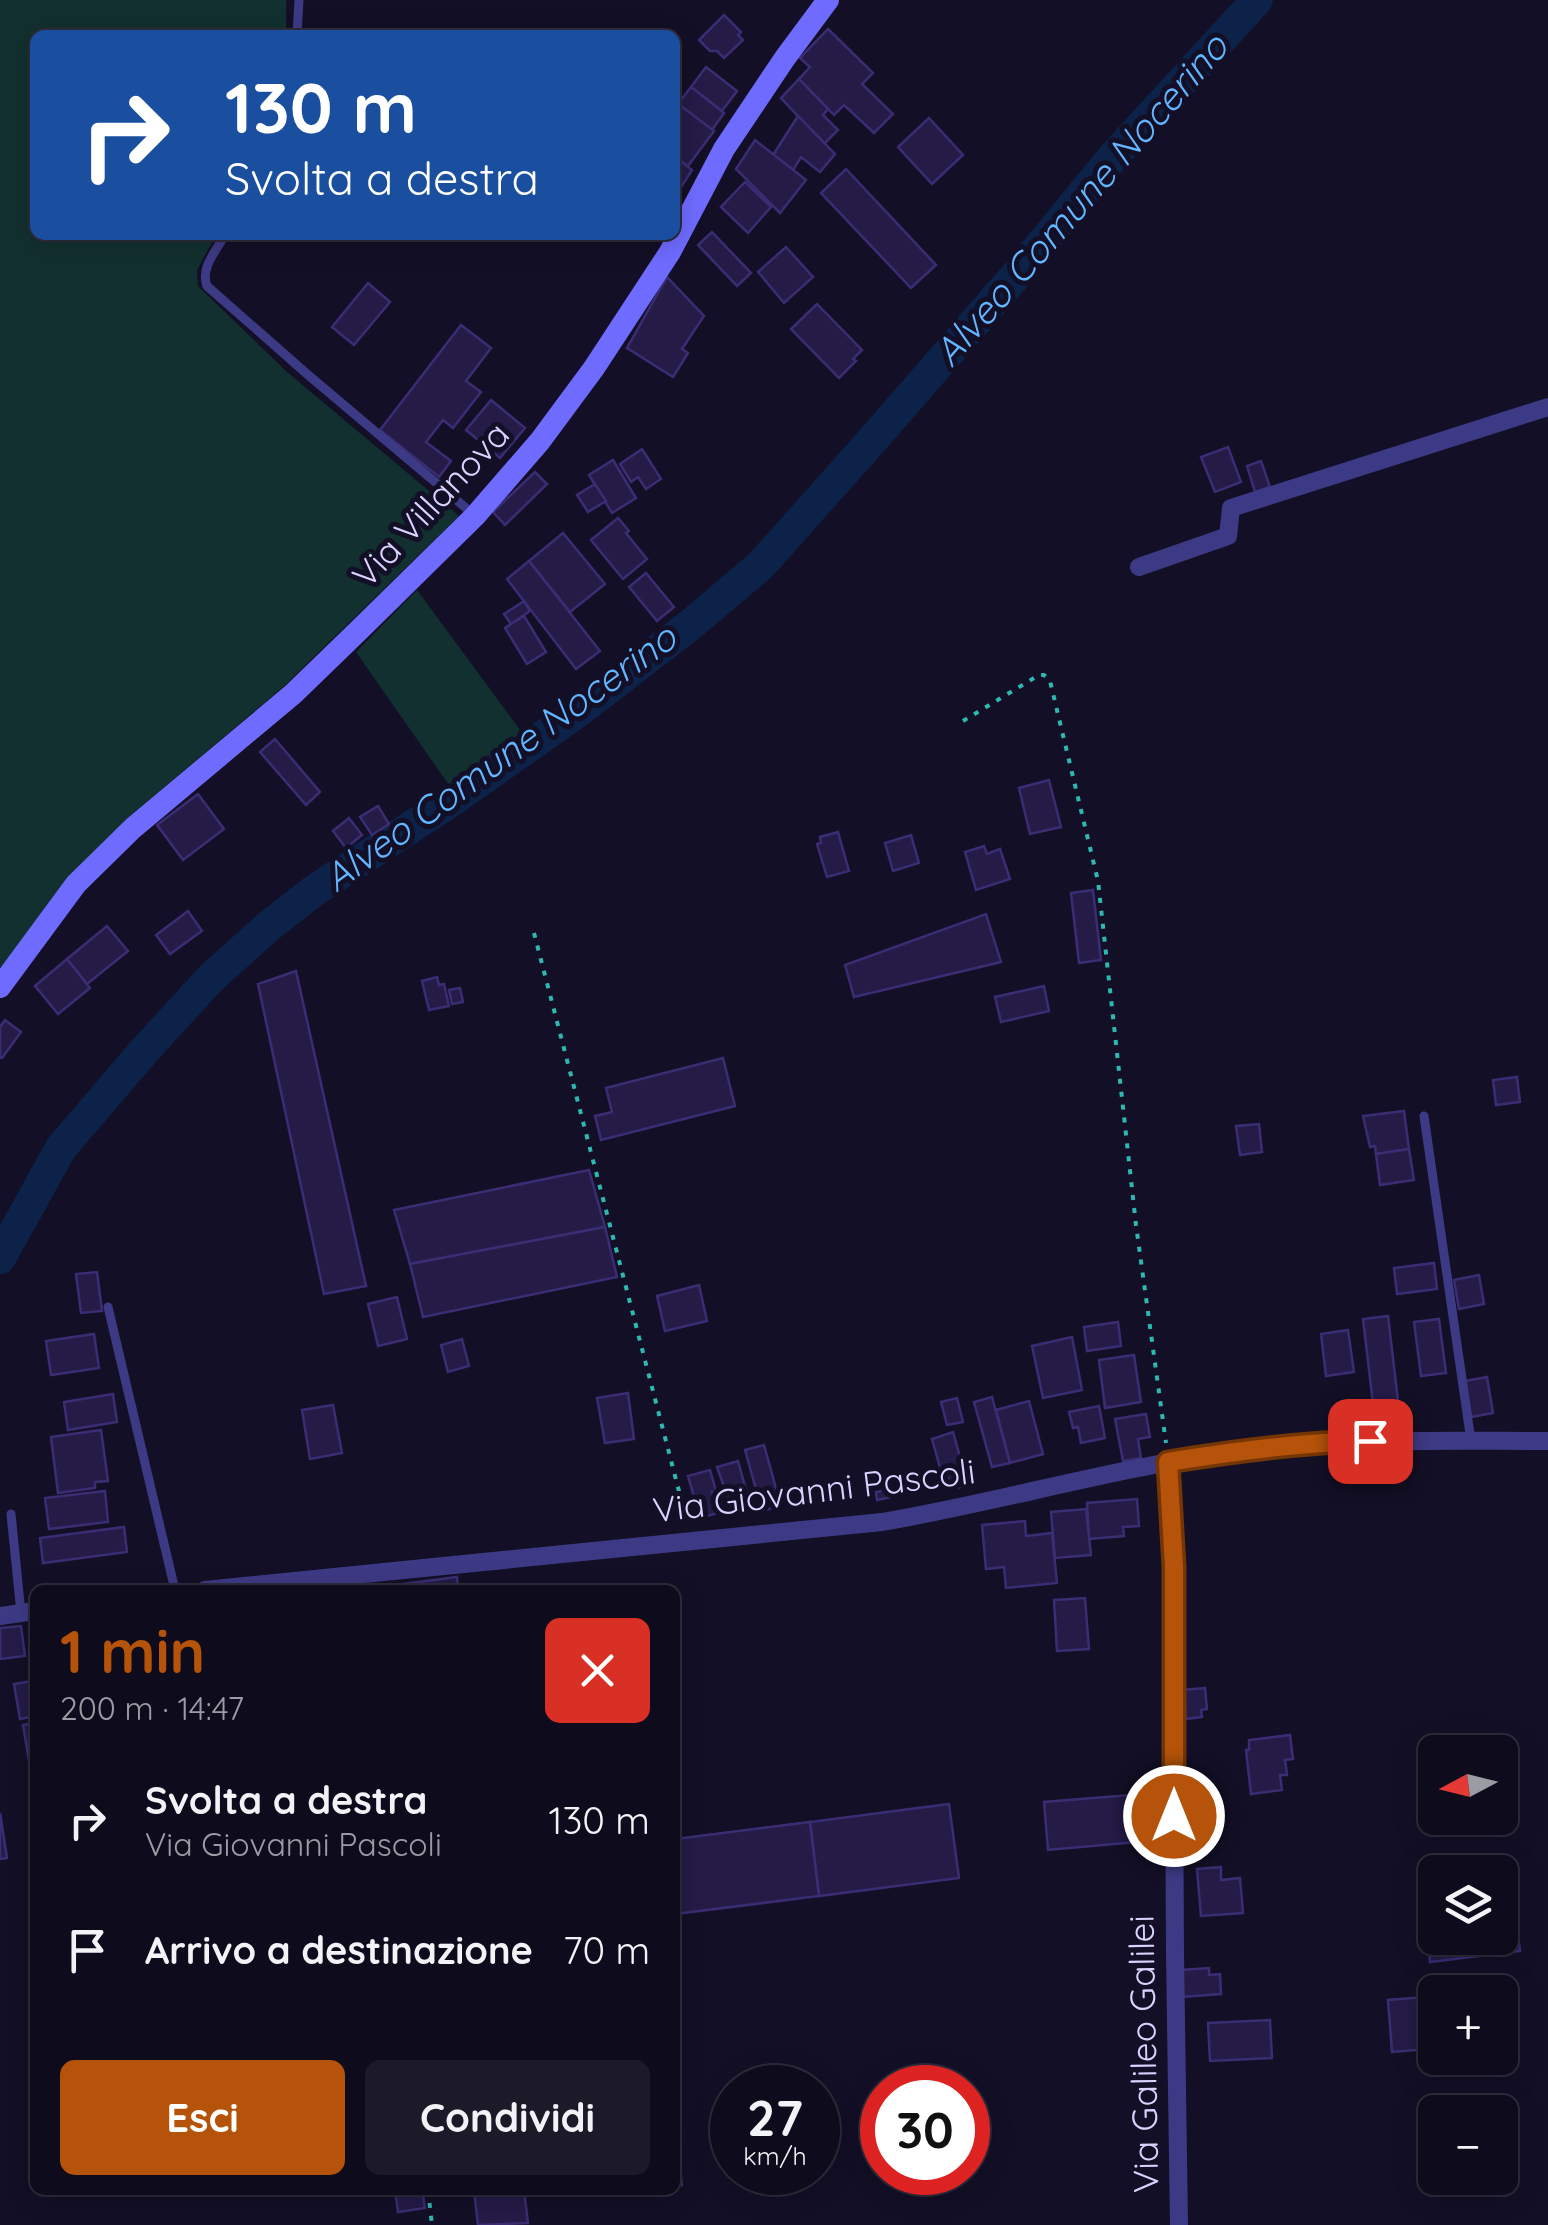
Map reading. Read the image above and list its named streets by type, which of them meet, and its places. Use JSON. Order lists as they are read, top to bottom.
{
  "streets": {
    "main road": ["Via Villanova"],
    "street": ["Via Giovanni Pascoli", "Via Galileo Galilei"]
  },
  "crossings": [
    ["Via Giovanni Pascoli", "Via Galileo Galilei"]
  ],
  "water": ["Alveo Comune Nocerino"],
  "north": "left",
  "page": {
    "turn": ["130 m", "Svolta a destra"],
    "heading": ["1 min", "200 m · 14:47"],
    "map_buttons": ["+", "−"],
    "list": [
      {
        "name": "Svolta a destra",
        "note": "Via Giovanni Pascoli",
        "value": "130 m"
      },
      {
        "name": "Arrivo a destinazione",
        "value": "70 m"
      }
    ],
    "buttons": ["Esci", "Condividi"],
    "speed": "27 km/h",
    "limit": "30"
  }
}
